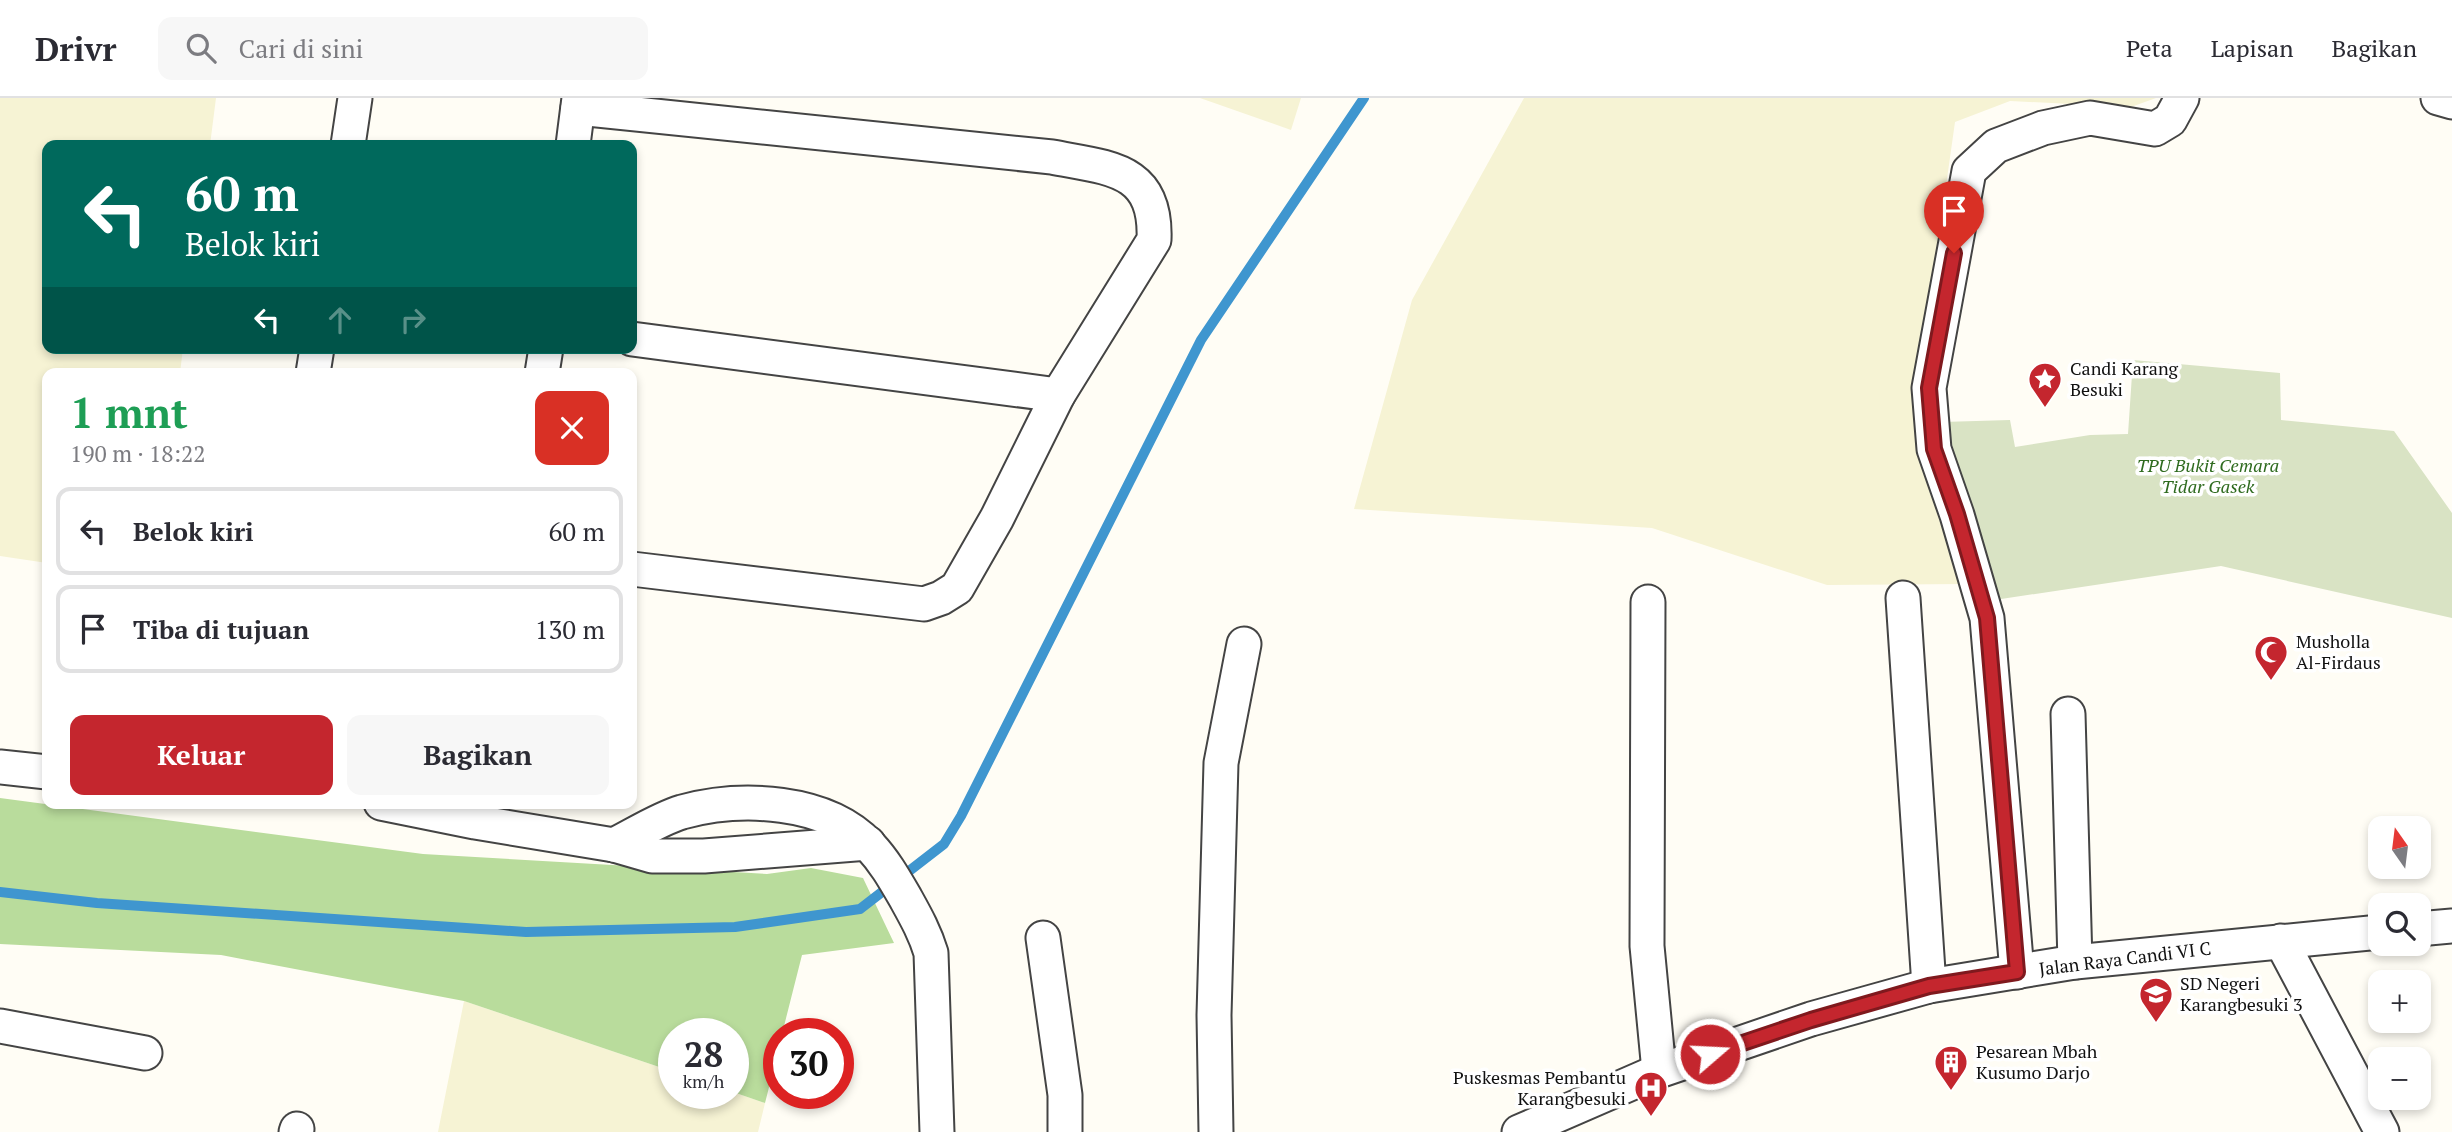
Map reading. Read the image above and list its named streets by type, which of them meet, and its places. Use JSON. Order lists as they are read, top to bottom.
{
  "streets": {
    "street": ["Jalan Raya Candi VI C"]
  },
  "parks": ["TPU Bukit Cemara Tidar Gasek"],
  "places": {
    "place": ["Candi Karang Besuki"],
    "mosque": ["Musholla Al-Firdaus"],
    "school or university": ["SD Negeri Karangbesuki 3"],
    "building": ["Pesarean Mbah Kusumo Darjo"],
    "hospital": ["Puskesmas Pembantu Karangbesuki"]
  },
  "north": "top",
  "page": {
    "header": "Drivr",
    "search": "Cari di sini",
    "nav": ["Peta", "Lapisan", "Bagikan"],
    "turn": ["60 m", "Belok kiri"],
    "heading": ["1 mnt", "190 m · 18:22"],
    "list": [
      {
        "name": "Belok kiri",
        "value": "60 m"
      },
      {
        "name": "Tiba di tujuan",
        "value": "130 m"
      }
    ],
    "buttons": ["Keluar", "Bagikan"],
    "map_buttons": ["+", "−"],
    "speed": "28 km/h",
    "limit": "30"
  }
}
